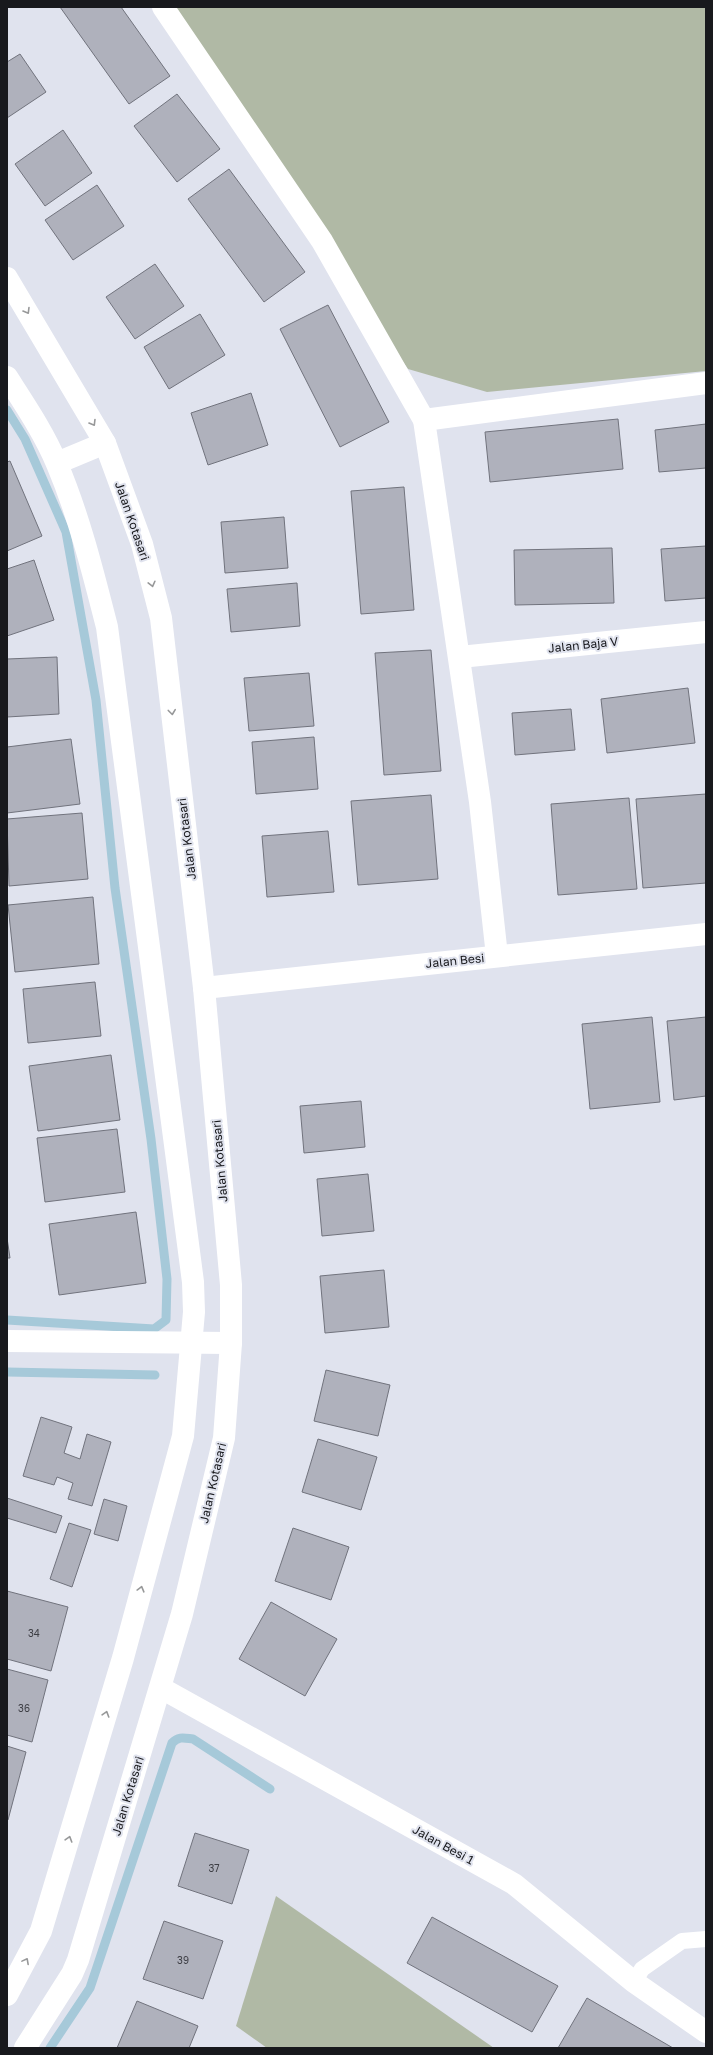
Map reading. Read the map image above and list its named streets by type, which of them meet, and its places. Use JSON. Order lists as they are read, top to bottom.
{
  "streets": {
    "street": [
      "Jalan Kotasari",
      "Jalan Baja V",
      "Jalan Besi",
      "Jalan Besi 1"
    ]
  },
  "crossings": [
    ["Jalan Kotasari", "Jalan Besi"],
    ["Jalan Kotasari", "Jalan Besi 1"]
  ],
  "house_numbers": [
    "34",
    "36",
    "37",
    "39"
  ]
}
